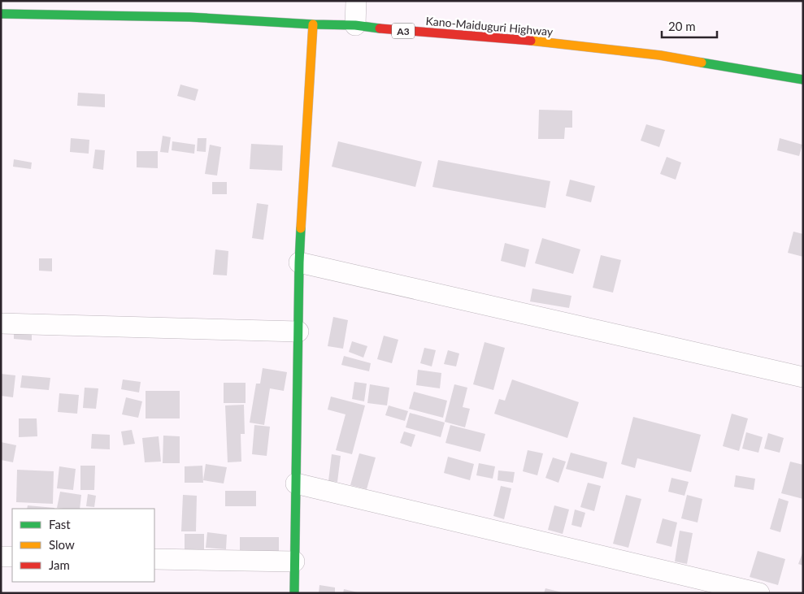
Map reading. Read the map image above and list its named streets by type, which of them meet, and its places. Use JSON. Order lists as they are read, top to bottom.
{
  "streets": {
    "main road": ["Kano-Maiduguri Highway", "A3"]
  },
  "legend": ["Fast", "Slow", "Jam"],
  "scale_bar": "20 m"
}
